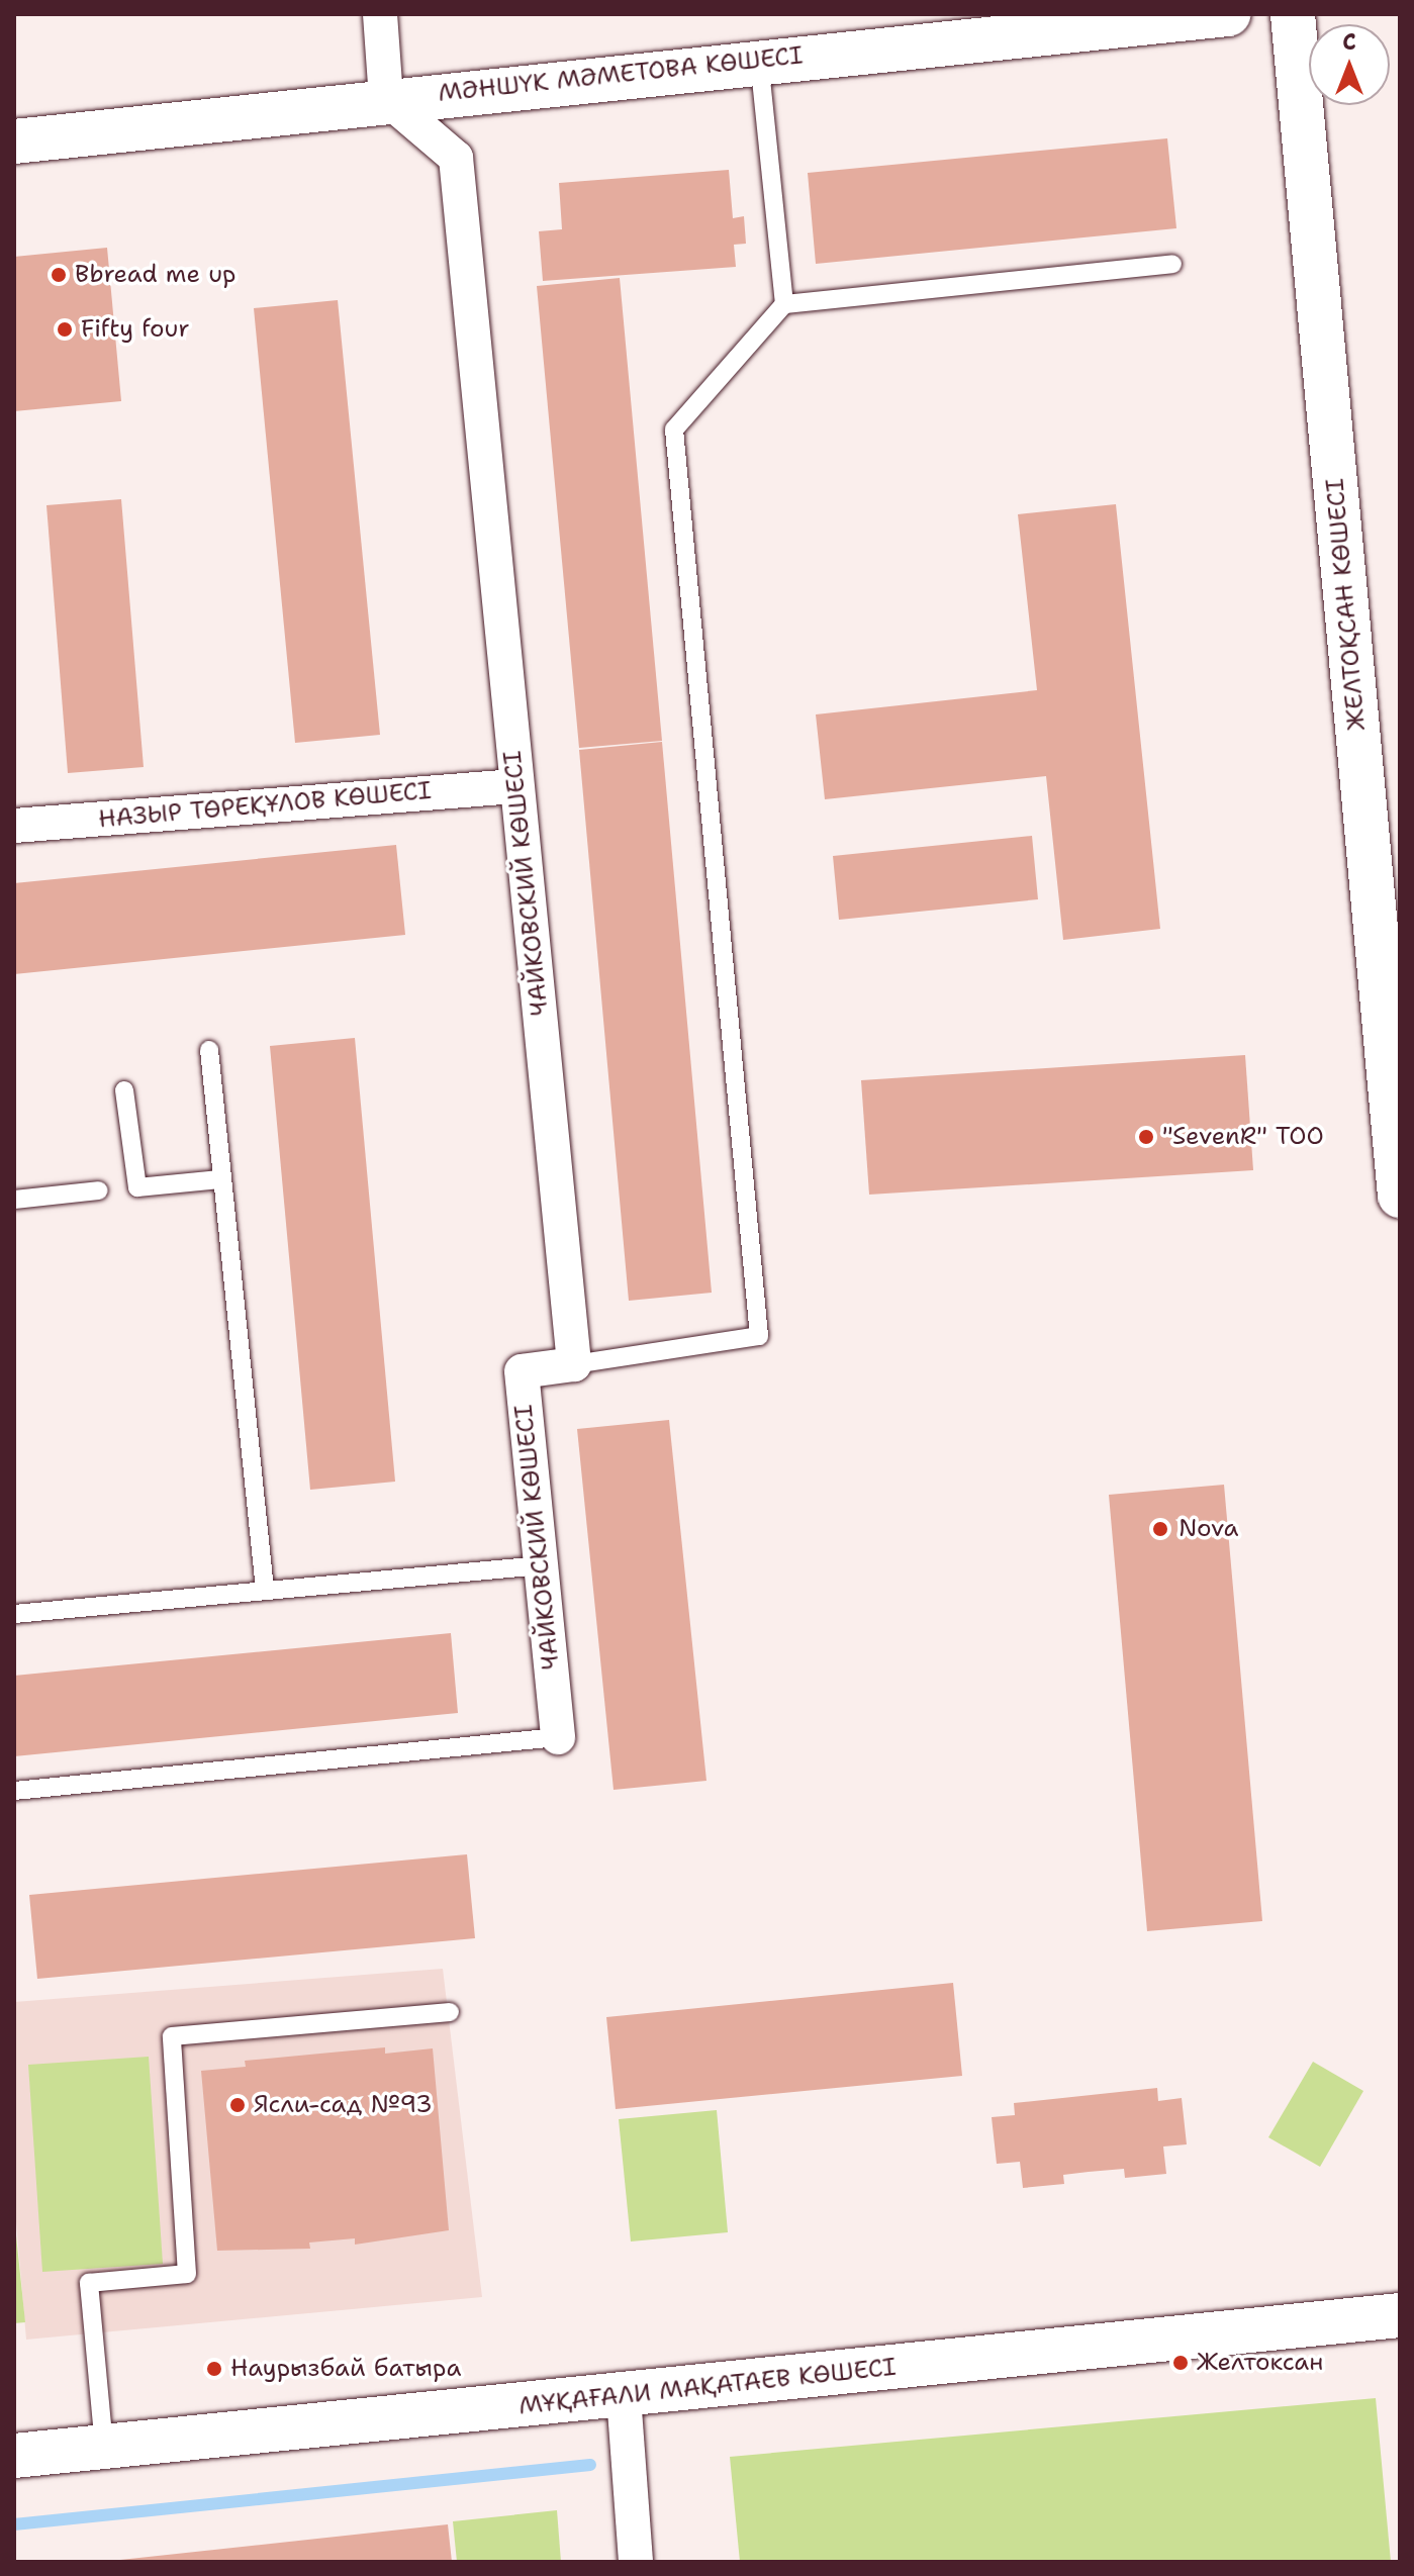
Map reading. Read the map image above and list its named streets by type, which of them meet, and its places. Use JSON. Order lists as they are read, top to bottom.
{
  "streets": {
    "main road": ["МӘНШҮК МӘМЕТОВА КӨШЕСІ", "ЖЕЛТОҚСАН КӨШЕСІ", "МҰҚАҒАЛИ МАҚАТАЕВ КӨШЕСІ"],
    "street": ["НАЗЫР ТӨРЕҚҰЛОВ КӨШЕСІ", "ЧАЙКОВСКИЙ КӨШЕСІ"]
  },
  "crossings": [
    ["МӘНШҮК МӘМЕТОВА КӨШЕСІ", "ЧАЙКОВСКИЙ КӨШЕСІ"],
    ["НАЗЫР ТӨРЕҚҰЛОВ КӨШЕСІ", "ЧАЙКОВСКИЙ КӨШЕСІ"]
  ],
  "places": [
    "Bbread me up",
    "Fifty four",
    "\"SevenR\" ТОО",
    "Nova",
    "Ясли-сад №93",
    "Желтоксан",
    "Наурызбай батыра"
  ],
  "north": "top"
}
